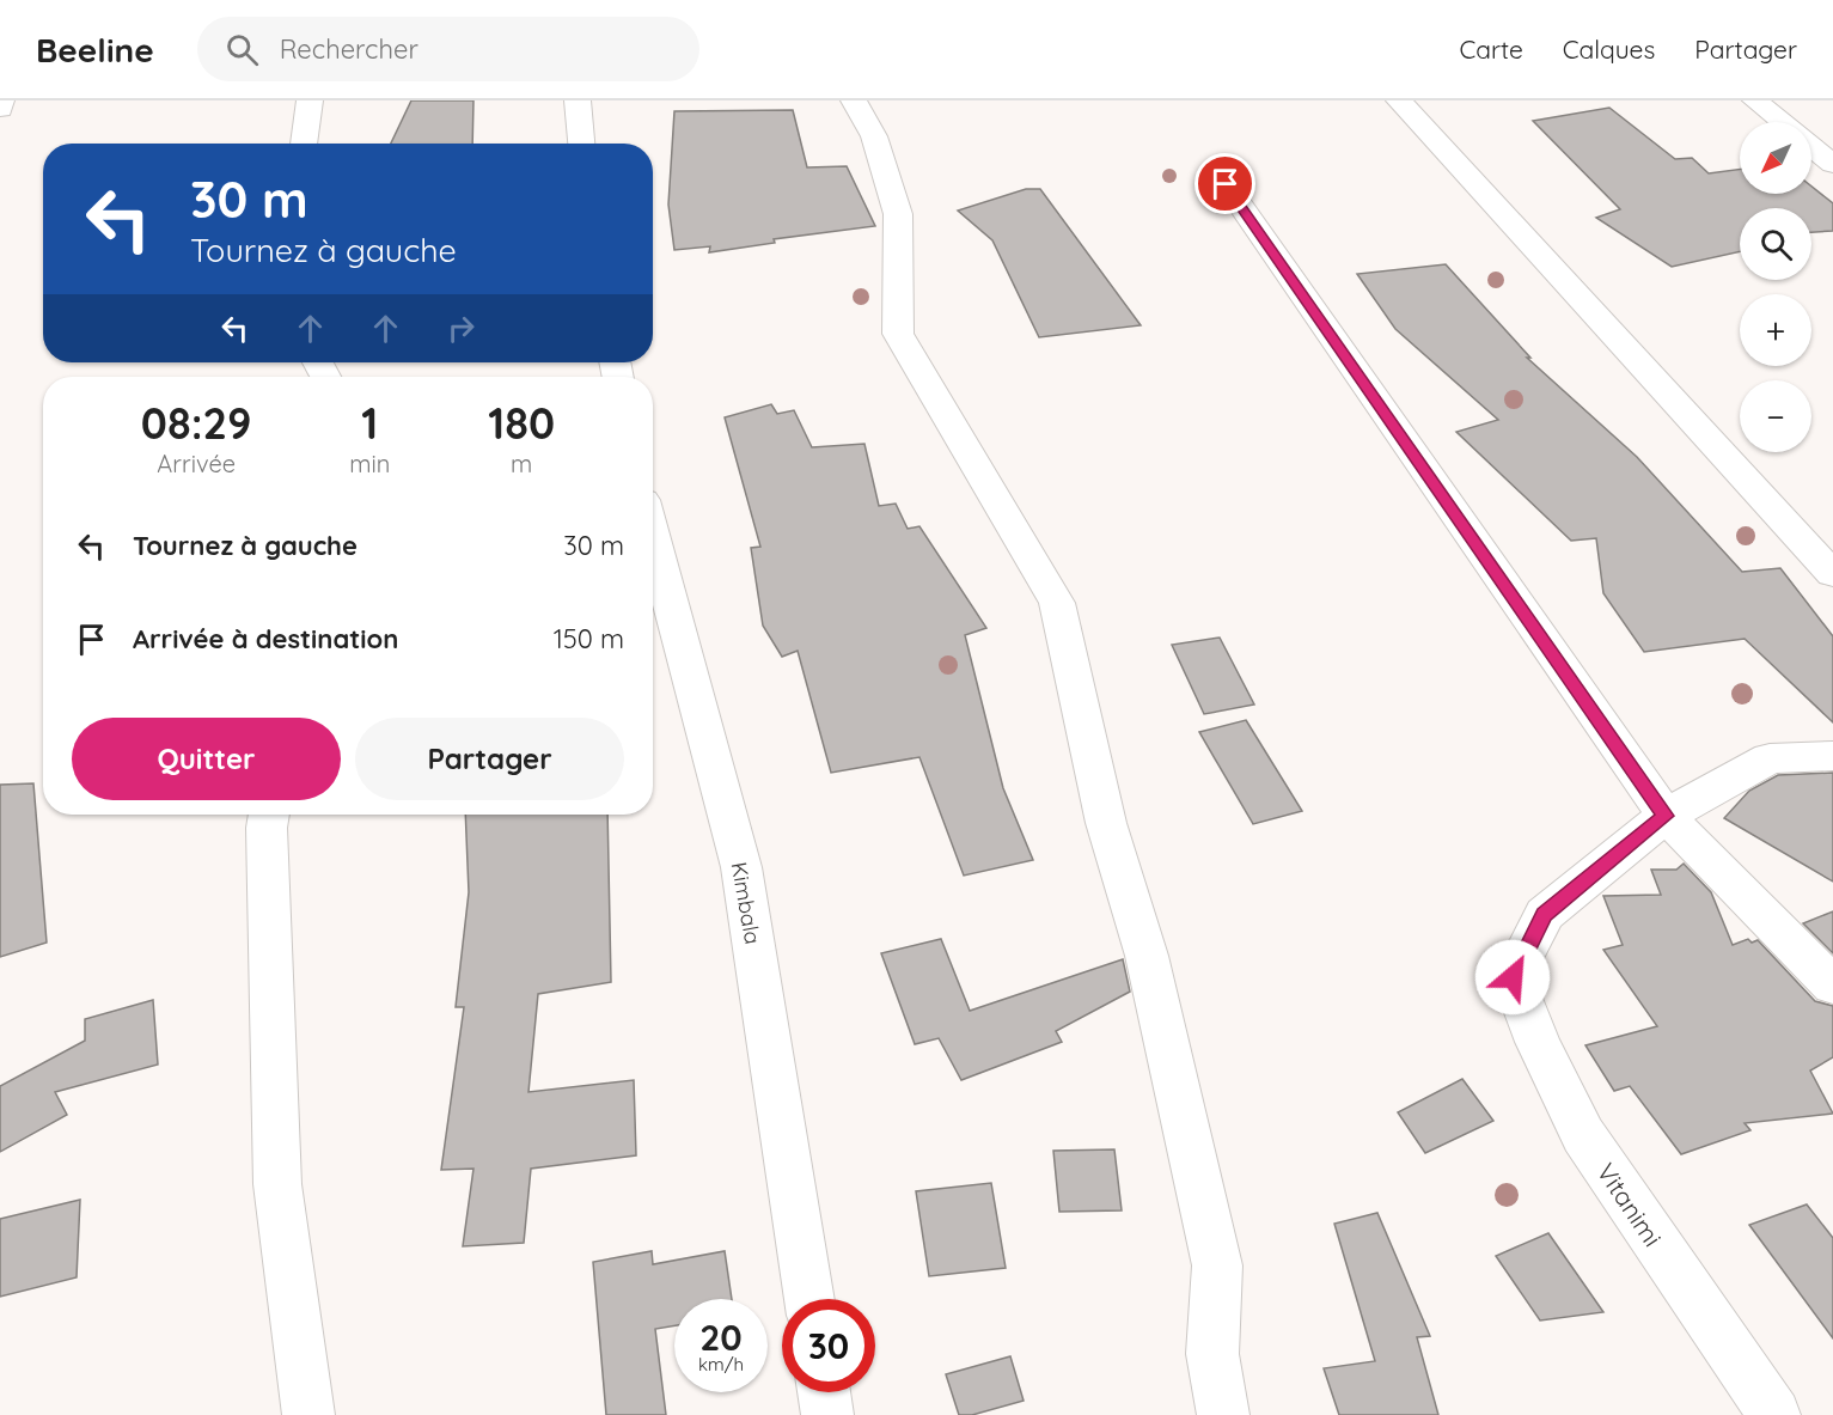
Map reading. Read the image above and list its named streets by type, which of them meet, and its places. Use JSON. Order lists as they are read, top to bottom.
{
  "streets": {
    "street": ["Kimbala", "Vitanimi"]
  },
  "north": "bottom left",
  "page": {
    "header": "Beeline",
    "search": "Rechercher",
    "nav": ["Carte", "Calques", "Partager"],
    "map_buttons": ["+", "−"],
    "turn": ["30 m", "Tournez à gauche"],
    "eta": [
      "08:29",
      "Arrivée",
      "1",
      "min",
      "180",
      "m"
    ],
    "list": [
      {
        "name": "Tournez à gauche",
        "value": "30 m"
      },
      {
        "name": "Arrivée à destination",
        "value": "150 m"
      }
    ],
    "buttons": ["Quitter", "Partager"],
    "speed": "20 km/h",
    "limit": "30"
  }
}
